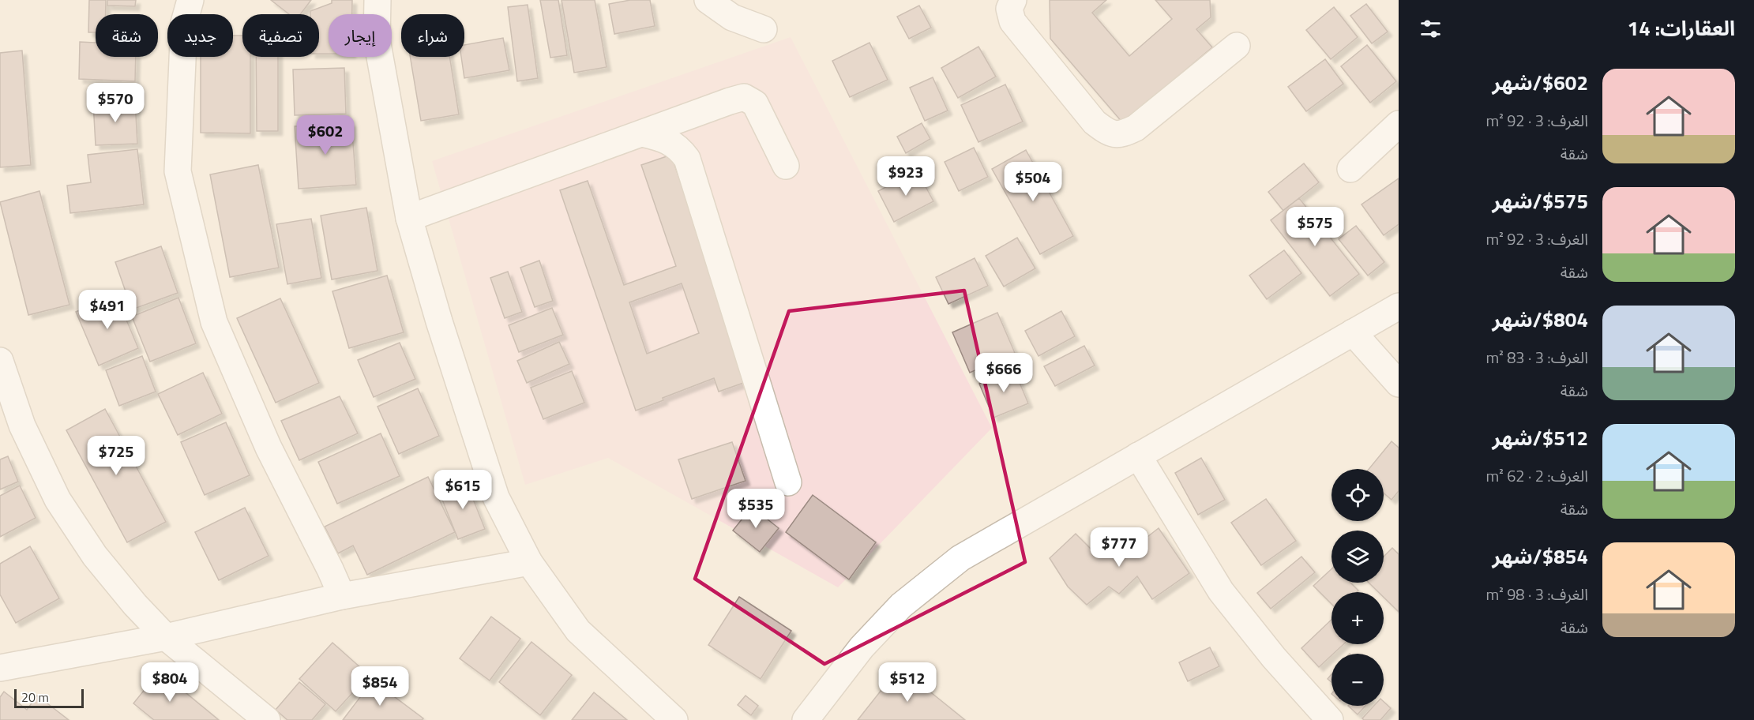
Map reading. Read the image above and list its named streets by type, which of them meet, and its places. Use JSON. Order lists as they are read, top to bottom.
{
  "scale_bar": "20 m",
  "page": {
    "heading": "العقارات: 14",
    "chip": [
      "شراء",
      "إيجار",
      "تصفية",
      "جديد",
      "شقة"
    ],
    "list": [
      {
        "name": "$602/شهر",
        "note": "الغرف: 3 · 92 m² · شقة"
      },
      {
        "name": "$575/شهر",
        "note": "الغرف: 3 · 92 m² · شقة"
      },
      {
        "name": "$804/شهر",
        "note": "الغرف: 3 · 83 m² · شقة"
      },
      {
        "name": "$512/شهر",
        "note": "الغرف: 2 · 62 m² · شقة"
      },
      {
        "name": "$854/شهر",
        "note": "الغرف: 3 · 98 m² · شقة"
      }
    ],
    "price": [
      "$570",
      "$602",
      "$923",
      "$504",
      "$575",
      "$491",
      "$666",
      "$725",
      "$615",
      "$535",
      "$777",
      "$804",
      "$512",
      "$854"
    ],
    "map_buttons": ["+", "−"],
    "scale": "20 m"
  }
}
